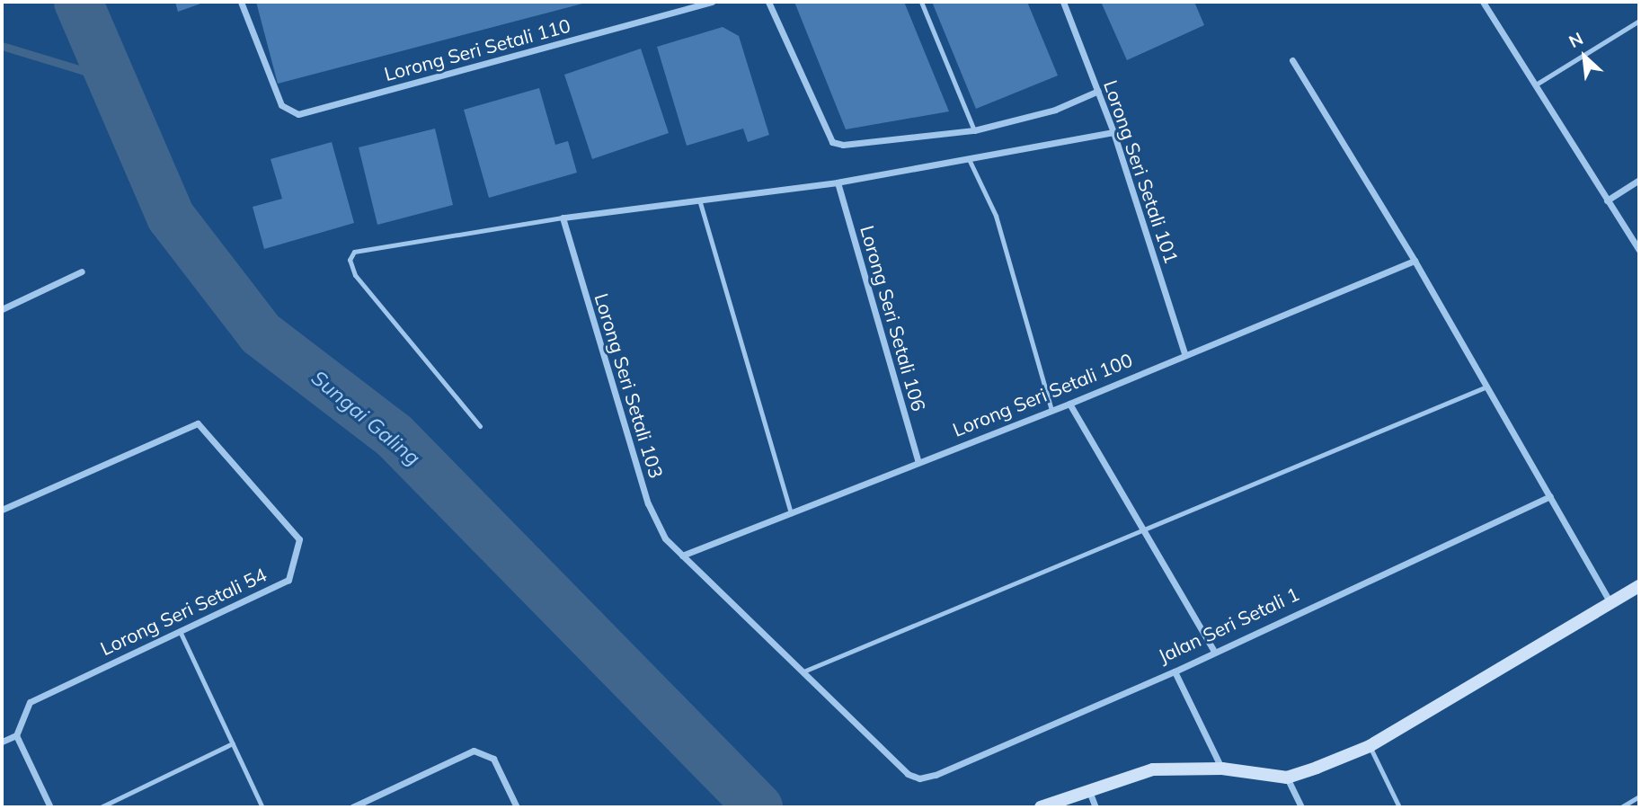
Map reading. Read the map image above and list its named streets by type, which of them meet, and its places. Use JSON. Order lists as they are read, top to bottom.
{
  "streets": {
    "street": [
      "Lorong Seri Setali 110",
      "Lorong Seri Setali 101",
      "Lorong Seri Setali 106",
      "Lorong Seri Setali 103",
      "Lorong Seri Setali 100",
      "Lorong Seri Setali 54",
      "Jalan Seri Setali 1"
    ]
  },
  "crossings": [
    ["Lorong Seri Setali 101", "Lorong Seri Setali 100"],
    ["Lorong Seri Setali 106", "Lorong Seri Setali 100"],
    ["Lorong Seri Setali 103", "Lorong Seri Setali 100"],
    ["Lorong Seri Setali 103", "Jalan Seri Setali 1"]
  ],
  "water": ["Sungai Galing"],
  "north": "top left"
}
